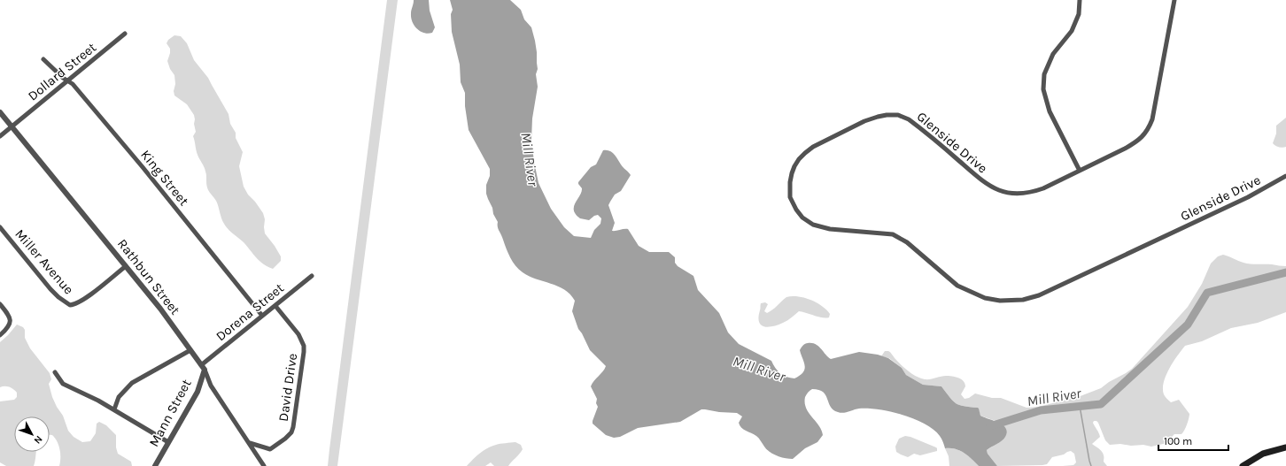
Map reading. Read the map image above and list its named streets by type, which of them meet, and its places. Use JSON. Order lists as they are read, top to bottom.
{
  "streets": {
    "street": [
      "Dollard Street",
      "Glenside Drive",
      "King Street",
      "Miller Avenue",
      "Rathbun Street",
      "Dorena Street",
      "David Drive",
      "Mann Street"
    ]
  },
  "crossings": [
    ["Dollard Street", "King Street"],
    ["Dollard Street", "Rathbun Street"],
    ["King Street", "Dorena Street"],
    ["Miller Avenue", "Rathbun Street"],
    ["Rathbun Street", "Dorena Street"],
    ["Rathbun Street", "David Drive"],
    ["Rathbun Street", "Mann Street"],
    ["Dorena Street", "David Drive"],
    ["Dorena Street", "Mann Street"]
  ],
  "water": ["Mill River"],
  "scale_bar": "100 m",
  "north": "bottom right"
}
